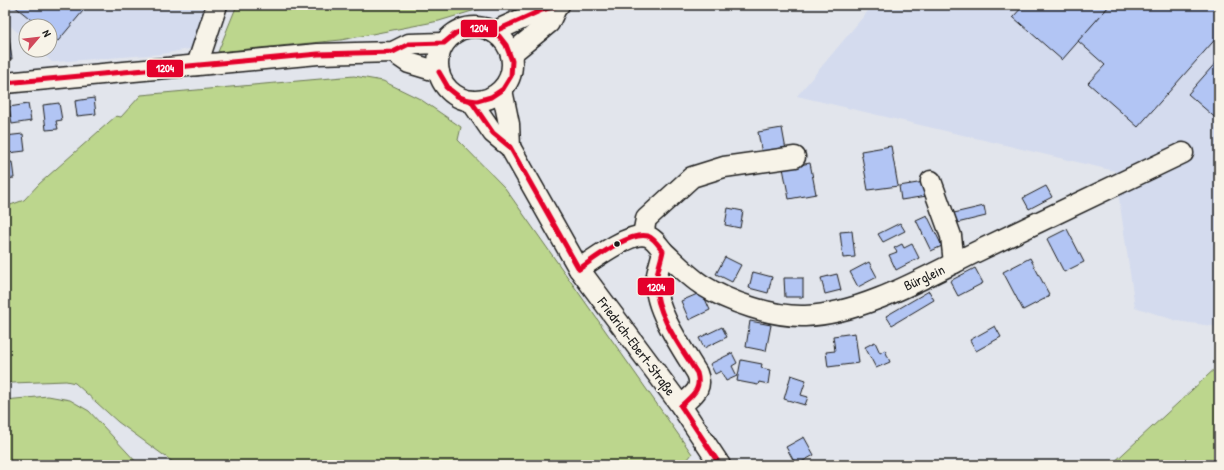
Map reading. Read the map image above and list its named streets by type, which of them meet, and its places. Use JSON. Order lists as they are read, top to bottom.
{
  "streets": {
    "street": ["Bürglein", "Friedrich-Ebert-Straße"]
  },
  "lines": ["transit line 1204"],
  "north": "top right"
}
